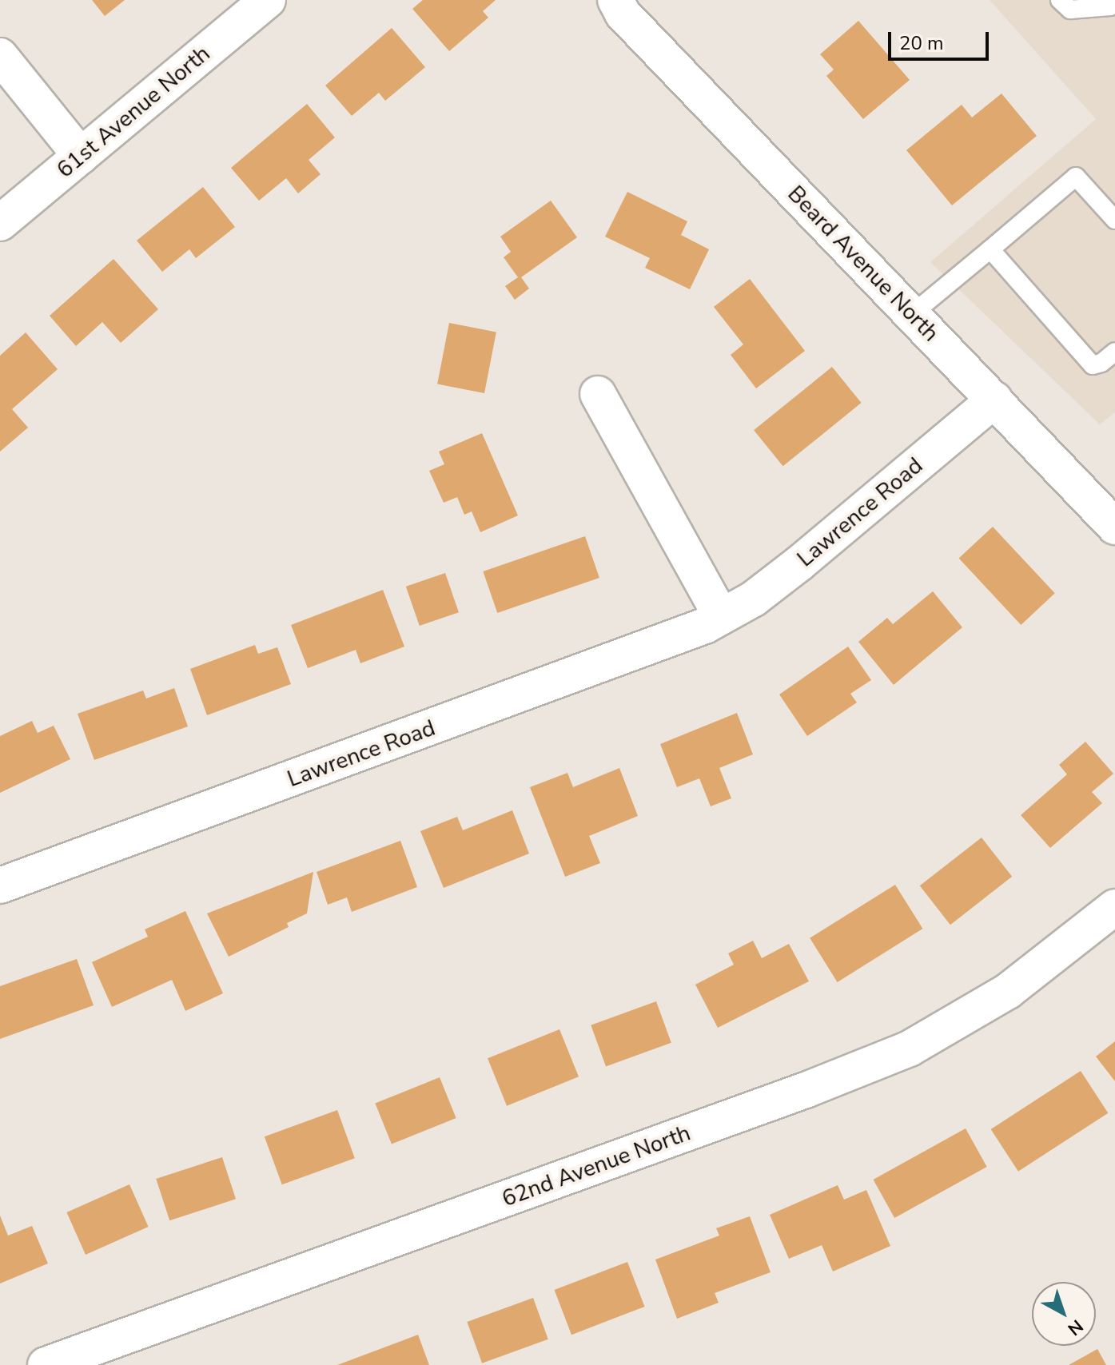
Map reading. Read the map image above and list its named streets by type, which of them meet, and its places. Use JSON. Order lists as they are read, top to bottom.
{
  "streets": {
    "street": [
      "61st Avenue North",
      "Beard Avenue North",
      "Lawrence Road",
      "62nd Avenue North"
    ]
  },
  "crossings": [
    ["Beard Avenue North", "Lawrence Road"]
  ],
  "scale_bar": "20 m",
  "north": "bottom right"
}
